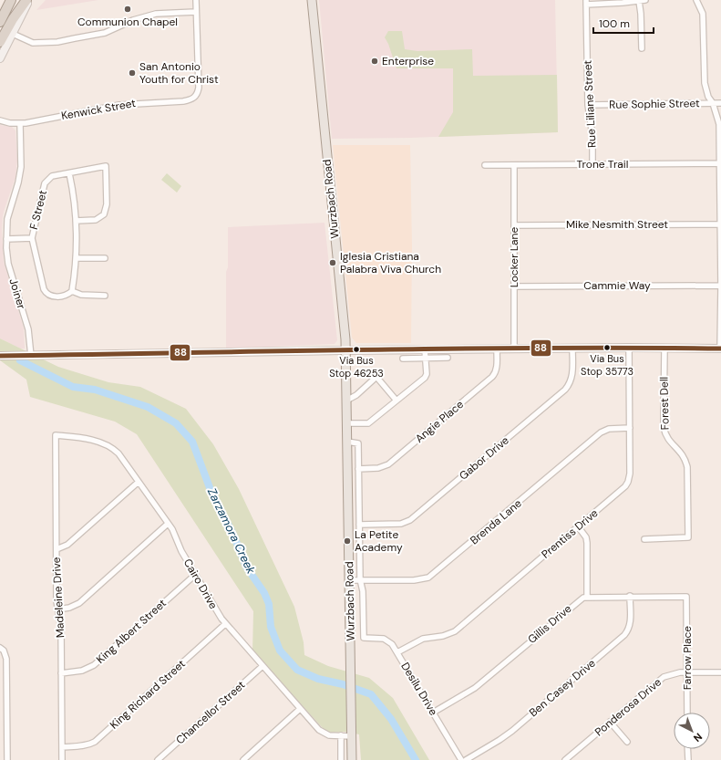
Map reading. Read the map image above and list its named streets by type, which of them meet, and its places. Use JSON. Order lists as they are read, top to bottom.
{
  "streets": {
    "main road": ["Wurzbach Road"],
    "street": [
      "Rue Liliane Street",
      "Rue Sophie Street",
      "Kenwick Street",
      "Trone Trail",
      "F Street",
      "Mike Nesmith Street",
      "Locker Lane",
      "Cammie Way",
      "Joiner",
      "Forest Dell",
      "Angie Place",
      "Gabor Drive",
      "Brenda Lane",
      "Prentiss Drive",
      "Cairo Drive",
      "Madeleine Drive",
      "Gillis Drive",
      "King Albert Street",
      "Farrow Place",
      "Ben Casey Drive",
      "Desilu Drive",
      "King Richard Street",
      "Ponderosa Drive",
      "Chancellor Street"
    ]
  },
  "crossings": [
    ["Rue Liliane Street", "Rue Sophie Street"],
    ["Rue Liliane Street", "Trone Trail"],
    ["Kenwick Street", "Joiner"],
    ["Trone Trail", "Locker Lane"],
    ["Wurzbach Road", "Angie Place"],
    ["Wurzbach Road", "Gabor Drive"],
    ["Wurzbach Road", "Brenda Lane"],
    ["Wurzbach Road", "Cairo Drive"],
    ["Wurzbach Road", "Desilu Drive"],
    ["Mike Nesmith Street", "Locker Lane"],
    ["Locker Lane", "Cammie Way"],
    ["Brenda Lane", "Prentiss Drive"],
    ["Prentiss Drive", "Desilu Drive"],
    ["Cairo Drive", "Madeleine Drive"],
    ["Cairo Drive", "King Albert Street"],
    ["Cairo Drive", "King Richard Street"],
    ["Cairo Drive", "Chancellor Street"],
    ["Madeleine Drive", "King Albert Street"],
    ["Madeleine Drive", "King Richard Street"],
    ["Gillis Drive", "Desilu Drive"],
    ["Farrow Place", "Ben Casey Drive"],
    ["Farrow Place", "Ponderosa Drive"]
  ],
  "water": ["Zarzamora Creek"],
  "places": [
    "Communion Chapel",
    "Enterprise",
    "San Antonio Youth for Christ",
    "Iglesia Cristiana Palabra Viva Church",
    "Via Bus Stop 35773",
    "Via Bus Stop 46253",
    "La Petite Academy"
  ],
  "lines": ["transit line 88"],
  "scale_bar": "100 m",
  "north": "bottom right"
}
